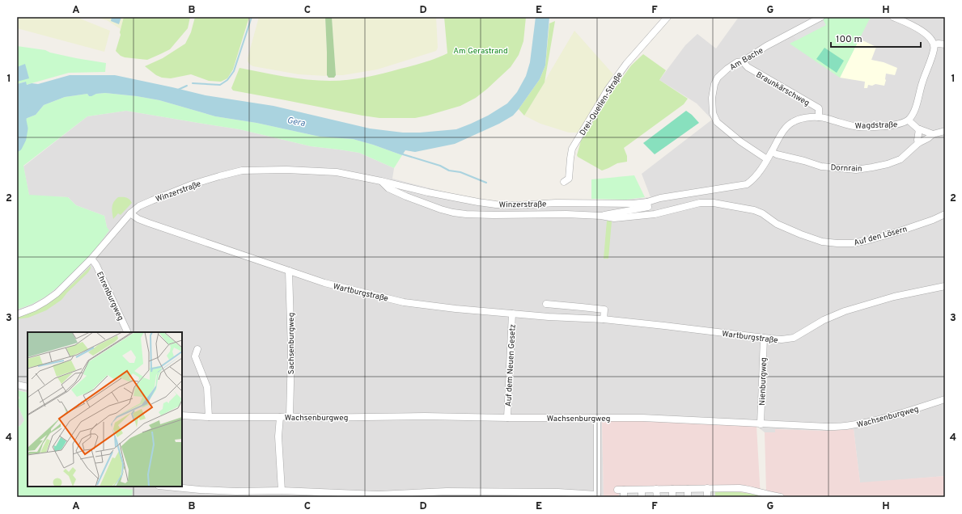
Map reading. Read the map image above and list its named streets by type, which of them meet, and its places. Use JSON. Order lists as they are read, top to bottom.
{
  "streets": {
    "street": [
      "Am Bache",
      "Braunkärschweg",
      "Drei-Quellen-Straße",
      "Wagdstraße",
      "Dornrain",
      "Winzerstraße",
      "Auf den Lösern",
      "Wartburgstraße",
      "Ehrenburgweg",
      "Sachsenburgweg",
      "Auf dem Neuen Gesetz",
      "Nienburgweg",
      "Wachsenburgweg"
    ]
  },
  "crossings": [
    ["Am Bache", "Braunkärschweg"],
    ["Am Bache", "Wagdstraße"],
    ["Braunkärschweg", "Wagdstraße"],
    ["Wagdstraße", "Dornrain"],
    ["Wagdstraße", "Winzerstraße"],
    ["Winzerstraße", "Auf den Lösern"],
    ["Winzerstraße", "Wartburgstraße"],
    ["Winzerstraße", "Ehrenburgweg"],
    ["Wartburgstraße", "Sachsenburgweg"],
    ["Wartburgstraße", "Auf dem Neuen Gesetz"],
    ["Wartburgstraße", "Nienburgweg"],
    ["Sachsenburgweg", "Wachsenburgweg"],
    ["Auf dem Neuen Gesetz", "Wachsenburgweg"],
    ["Nienburgweg", "Wachsenburgweg"]
  ],
  "water": ["Gera"],
  "parks": ["Am Gerastrand"],
  "scale_bar": "100 m",
  "grid": {
    "columns": [
      "A",
      "B",
      "C",
      "D",
      "E",
      "F",
      "G",
      "H"
    ],
    "rows": [
      "1",
      "2",
      "3",
      "4"
    ]
  }
}
